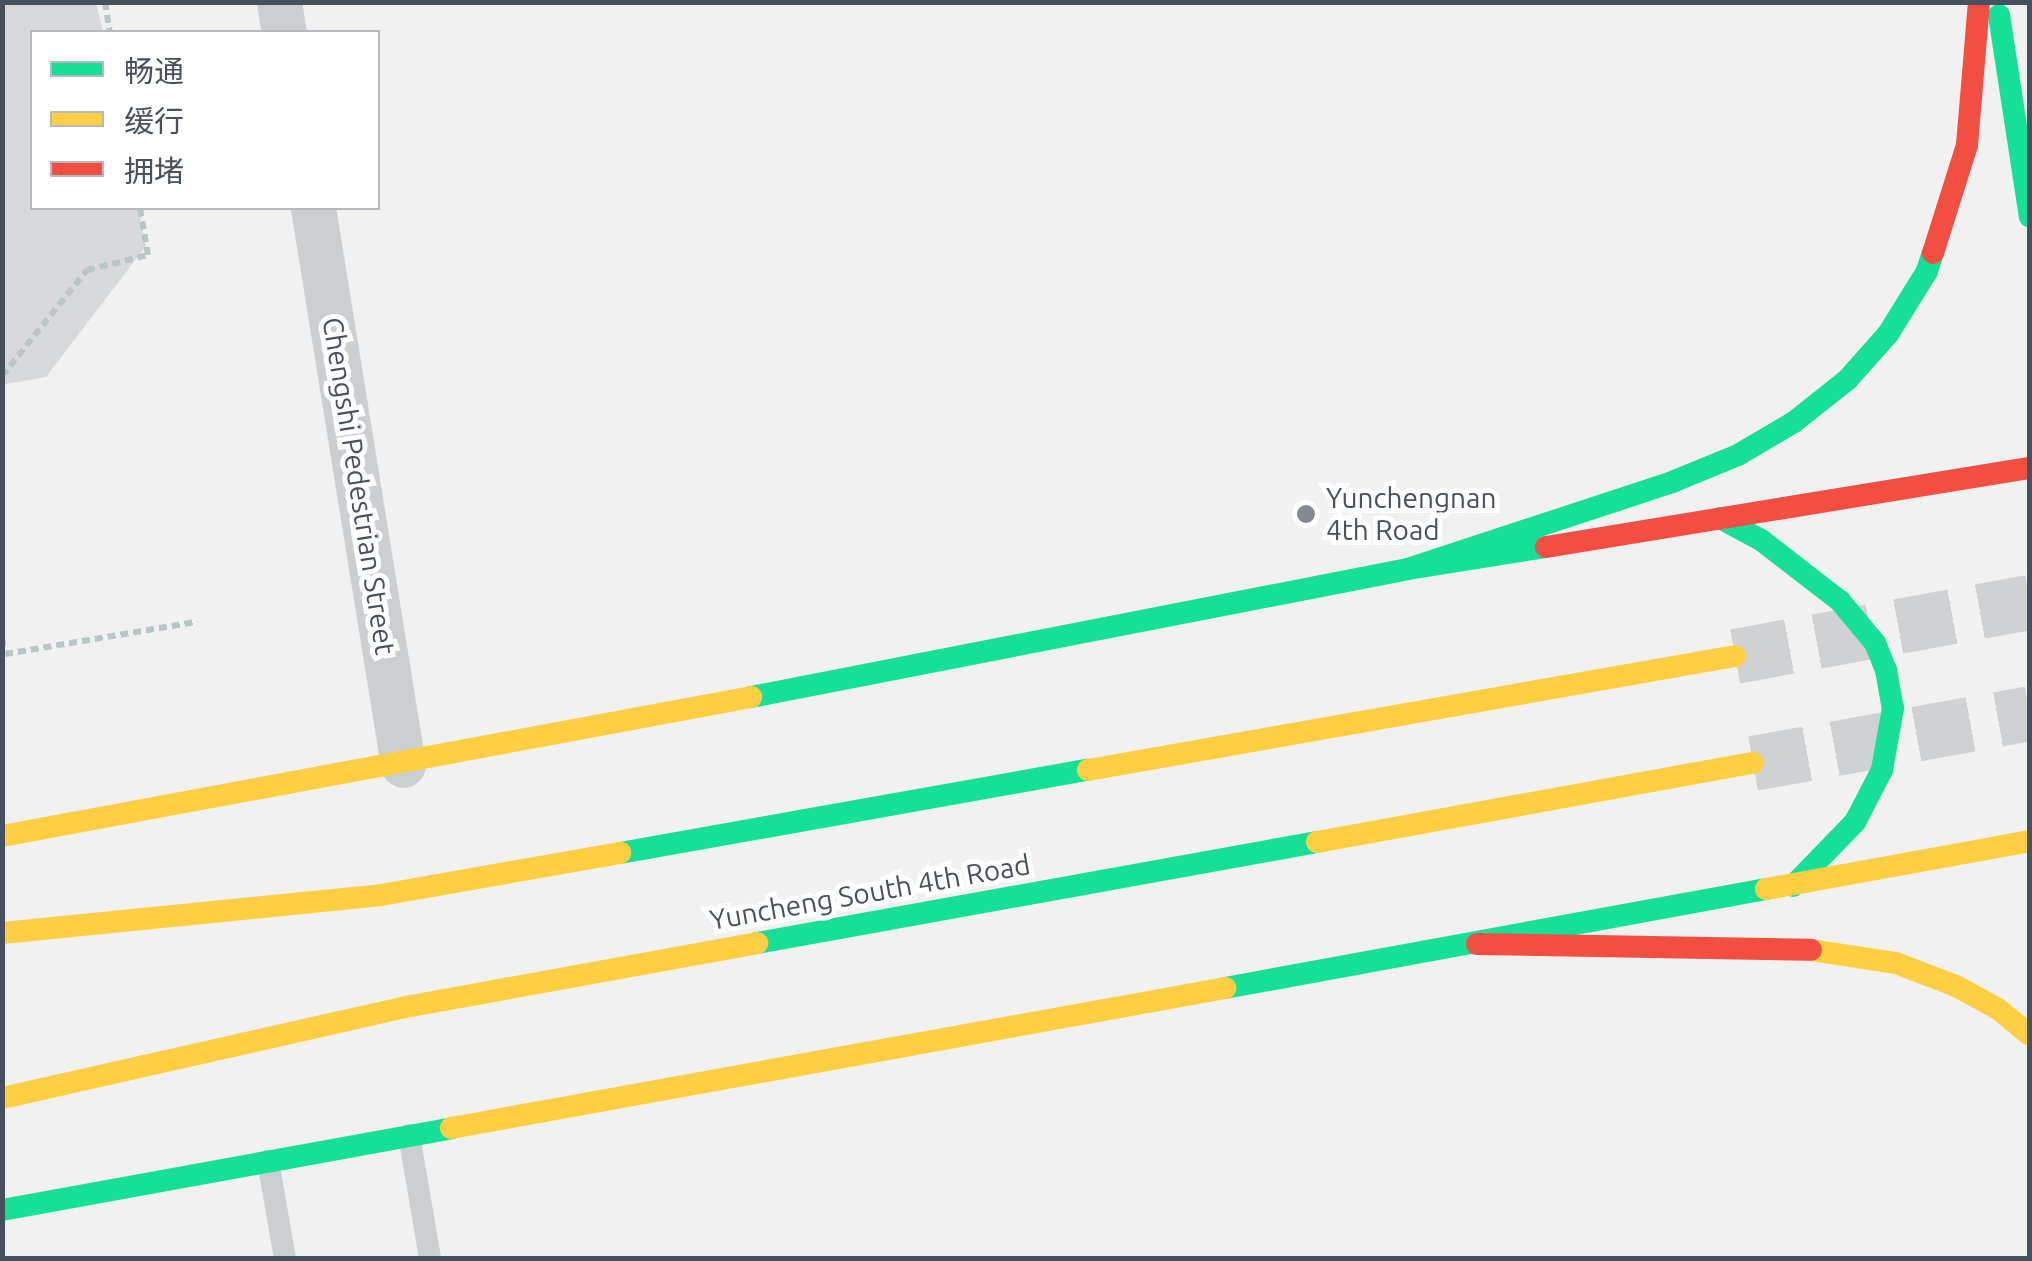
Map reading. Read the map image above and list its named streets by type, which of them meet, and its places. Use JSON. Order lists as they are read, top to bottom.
{
  "streets": {
    "street": ["Chengshi Pedestrian Street", "Yuncheng South 4th Road"]
  },
  "places": ["Yunchengnan 4th Road"],
  "legend": ["畅通", "缓行", "拥堵"]
}
